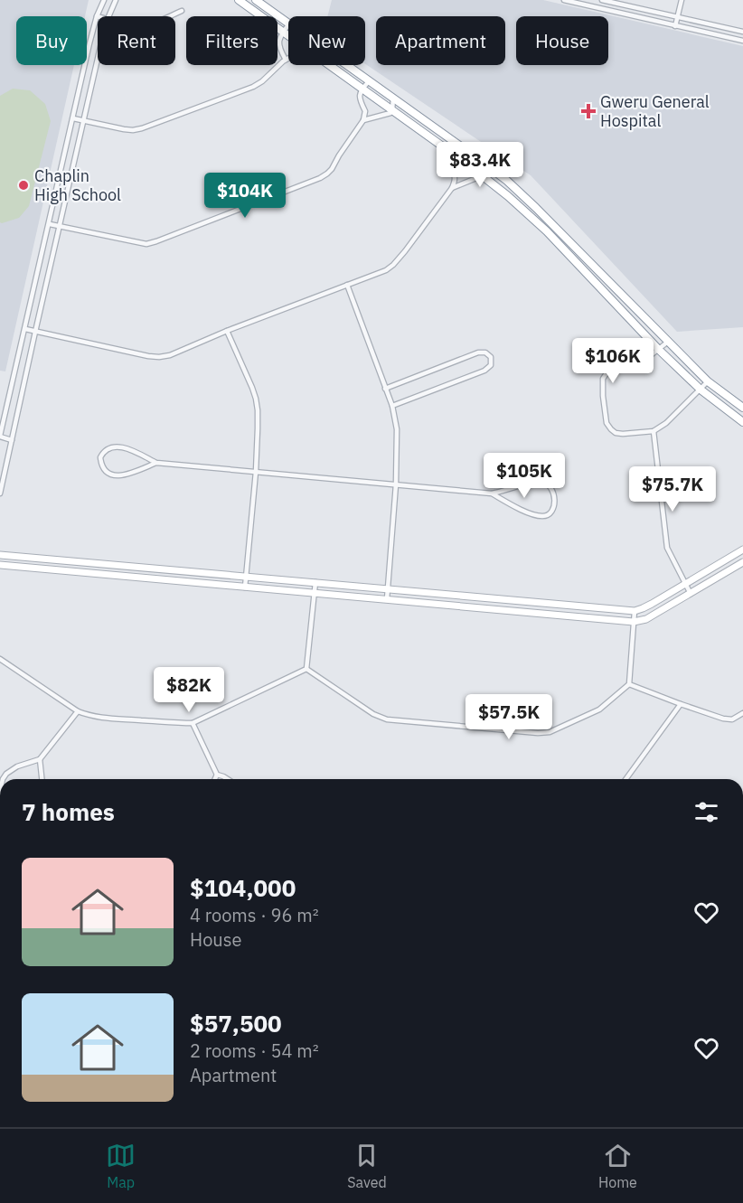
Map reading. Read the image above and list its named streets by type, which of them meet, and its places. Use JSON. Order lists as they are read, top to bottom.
{
  "places": {
    "health": ["Gweru General Hospital"],
    "other": ["Chaplin High School"]
  },
  "page": {
    "chip": [
      "Buy",
      "Rent",
      "Filters",
      "New",
      "Apartment",
      "House"
    ],
    "price": [
      "$83.4K",
      "$104K",
      "$106K",
      "$105K",
      "$75.7K",
      "$82K",
      "$57.5K"
    ],
    "heading": "7 homes",
    "list": [
      {
        "name": "$104,000",
        "note": "4 rooms · 96 m² · House"
      },
      {
        "name": "$57,500",
        "note": "2 rooms · 54 m² · Apartment"
      }
    ],
    "tabs": ["Map", "Saved", "Home"]
  }
}
